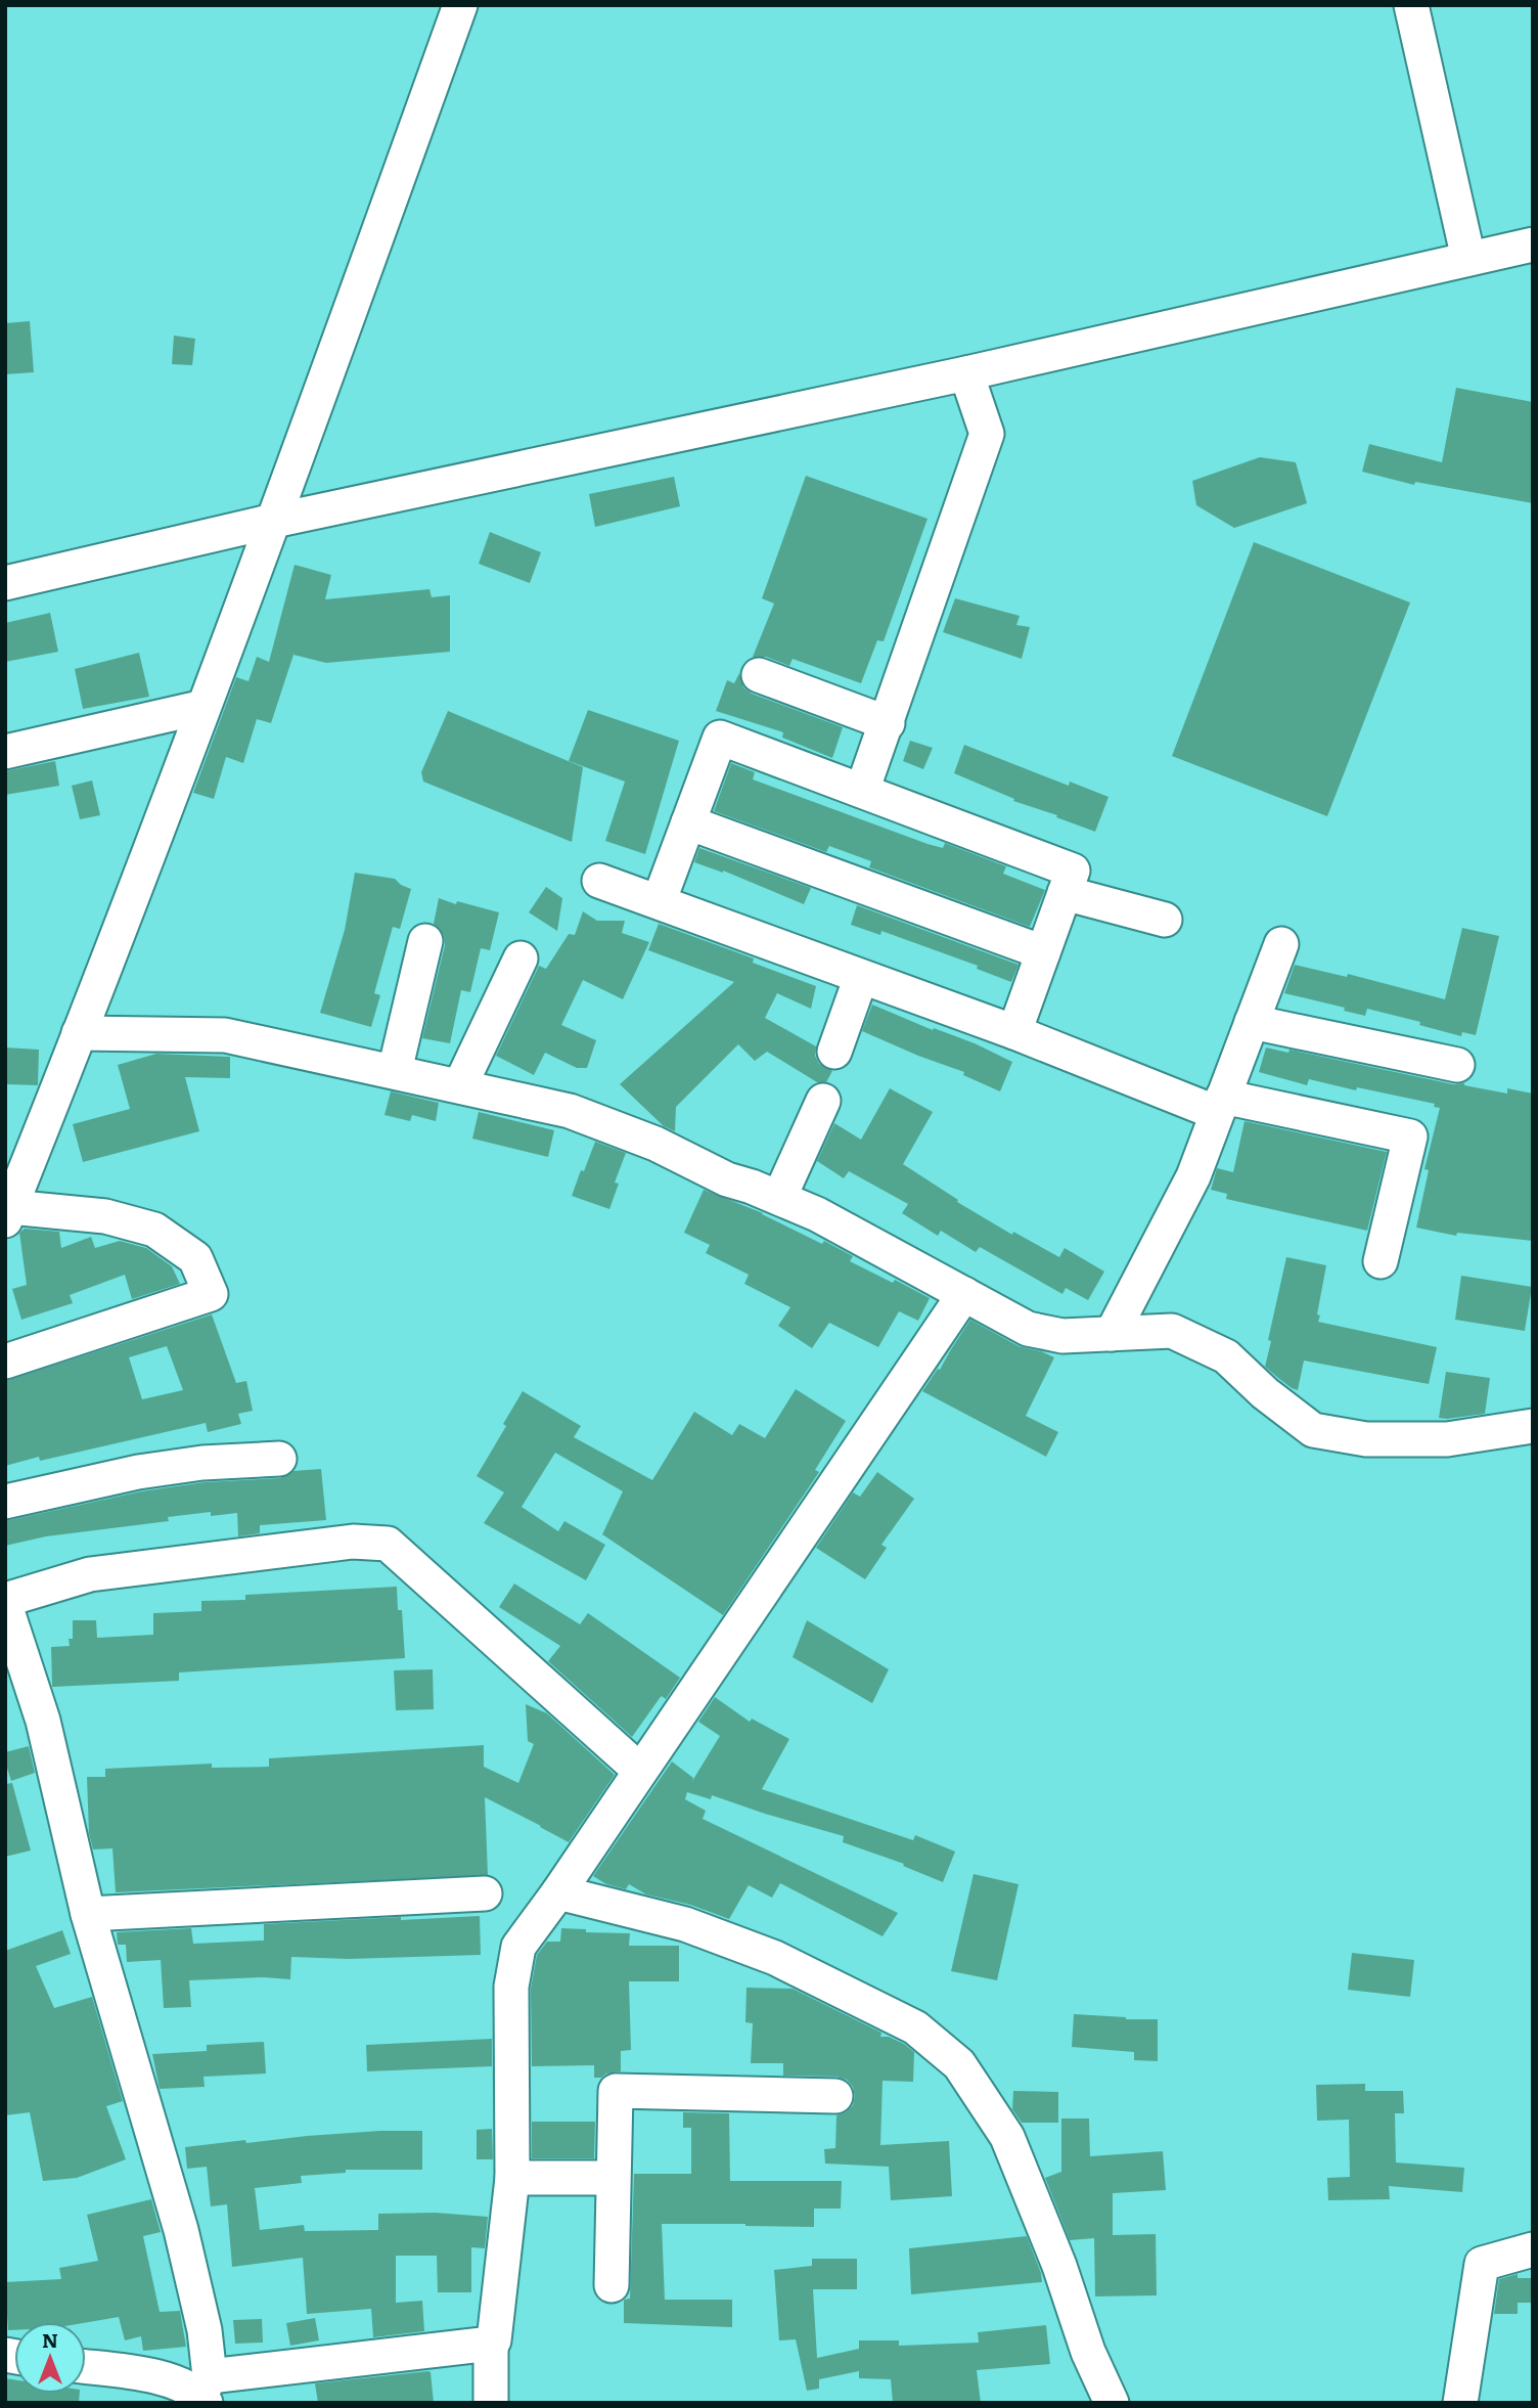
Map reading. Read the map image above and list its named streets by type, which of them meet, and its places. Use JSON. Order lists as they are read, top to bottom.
{
  "north": "top"
}
